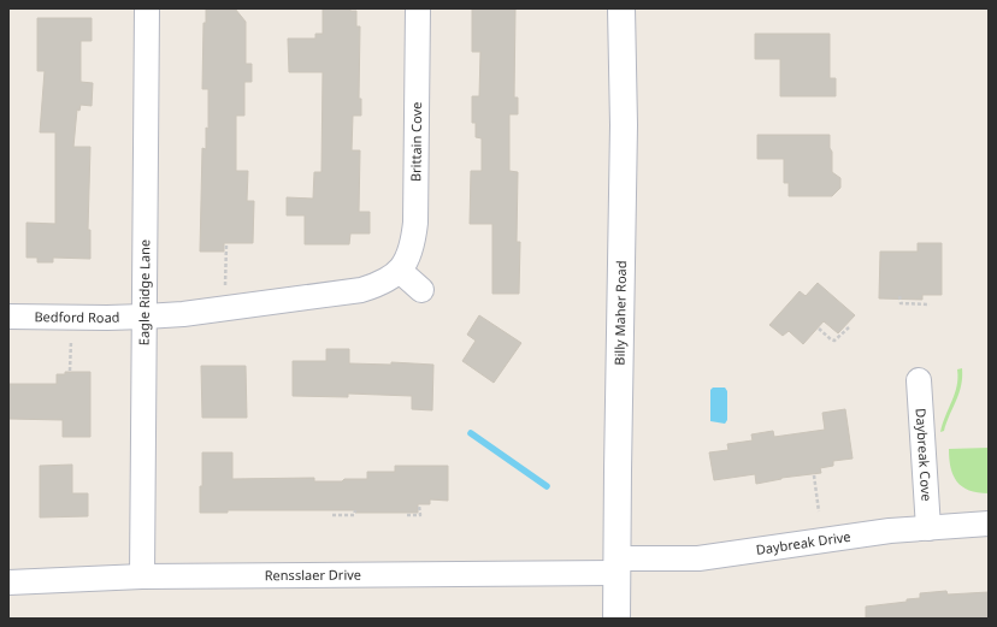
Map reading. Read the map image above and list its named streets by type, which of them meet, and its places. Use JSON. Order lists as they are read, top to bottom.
{
  "streets": {
    "main road": ["Billy Maher Road"],
    "street": [
      "Brittain Cove",
      "Eagle Ridge Lane",
      "Bedford Road",
      "Daybreak Cove",
      "Daybreak Drive",
      "Rensslaer Drive"
    ]
  },
  "crossings": [
    ["Brittain Cove", "Eagle Ridge Lane"],
    ["Brittain Cove", "Bedford Road"],
    ["Eagle Ridge Lane", "Bedford Road"],
    ["Eagle Ridge Lane", "Rensslaer Drive"],
    ["Billy Maher Road", "Daybreak Drive"],
    ["Billy Maher Road", "Rensslaer Drive"],
    ["Daybreak Cove", "Daybreak Drive"],
    ["Daybreak Drive", "Rensslaer Drive"]
  ]
}
